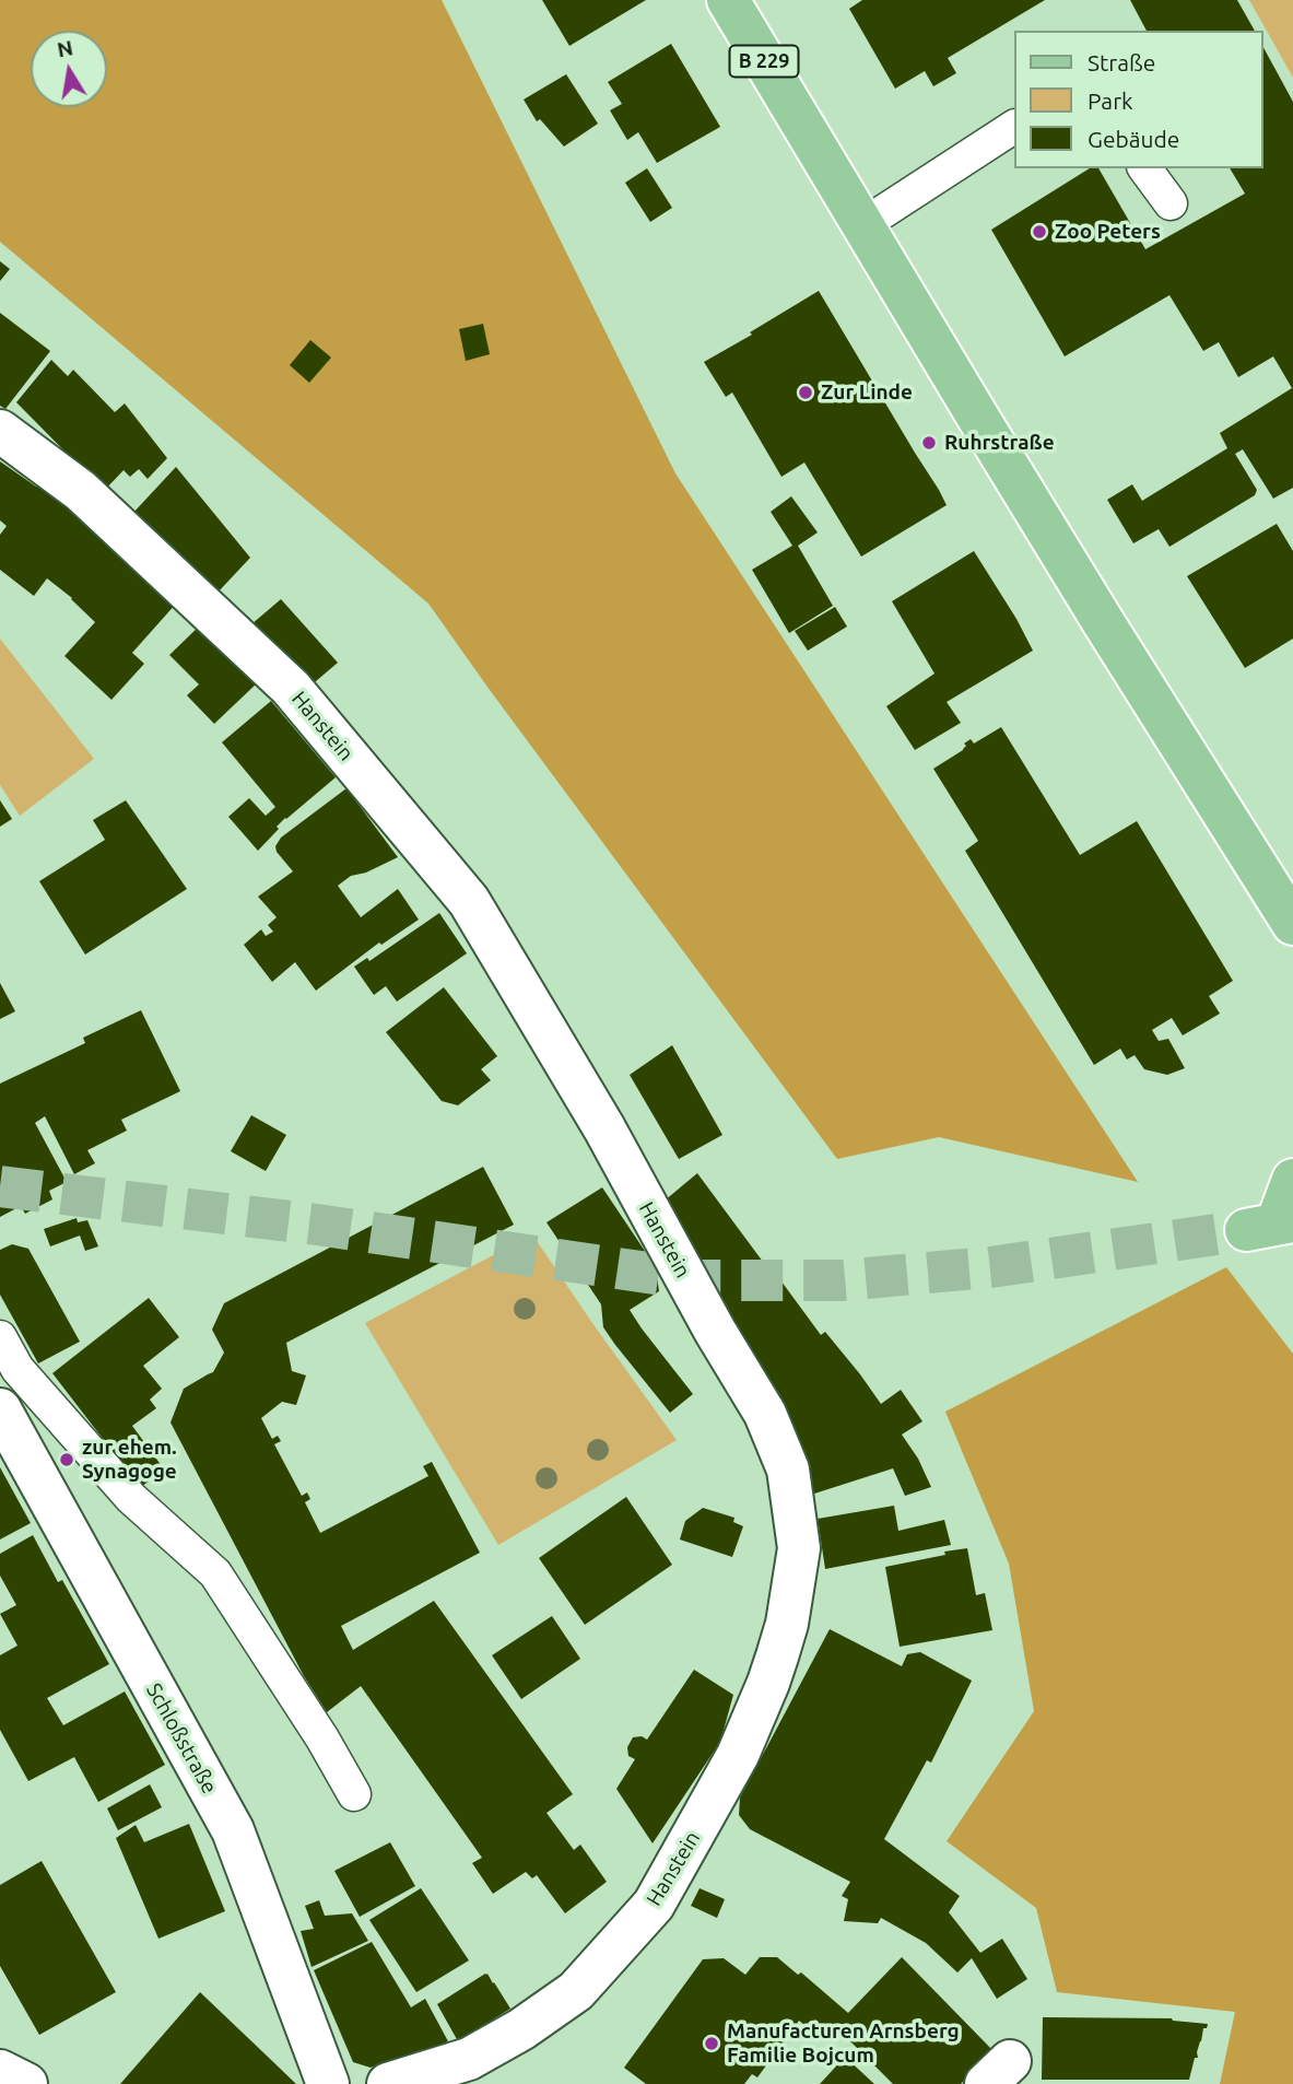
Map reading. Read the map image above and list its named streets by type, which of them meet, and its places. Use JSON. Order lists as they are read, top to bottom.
{
  "streets": {
    "main road": ["B 229"],
    "street": ["Hanstein", "Schloßstraße"]
  },
  "places": [
    "Zoo Peters",
    "Zur Linde",
    "Ruhrstraße",
    "zur ehem. Synagoge",
    "Manufacturen Arnsberg Familie Bojcum"
  ],
  "legend": ["Straße", "Park", "Gebäude"],
  "north": "top"
}
